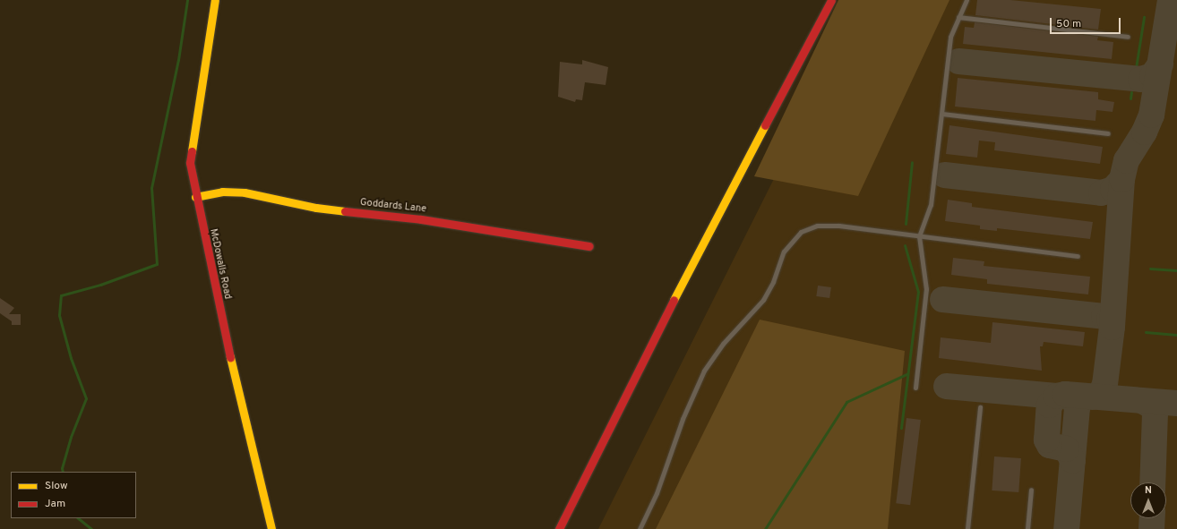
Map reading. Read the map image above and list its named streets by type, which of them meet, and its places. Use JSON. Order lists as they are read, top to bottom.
{
  "streets": {
    "street": ["Goddards Lane", "McDowalls Road"]
  },
  "crossings": [
    ["Goddards Lane", "McDowalls Road"]
  ],
  "legend": ["Slow", "Jam"],
  "scale_bar": "50 m",
  "north": "top"
}
